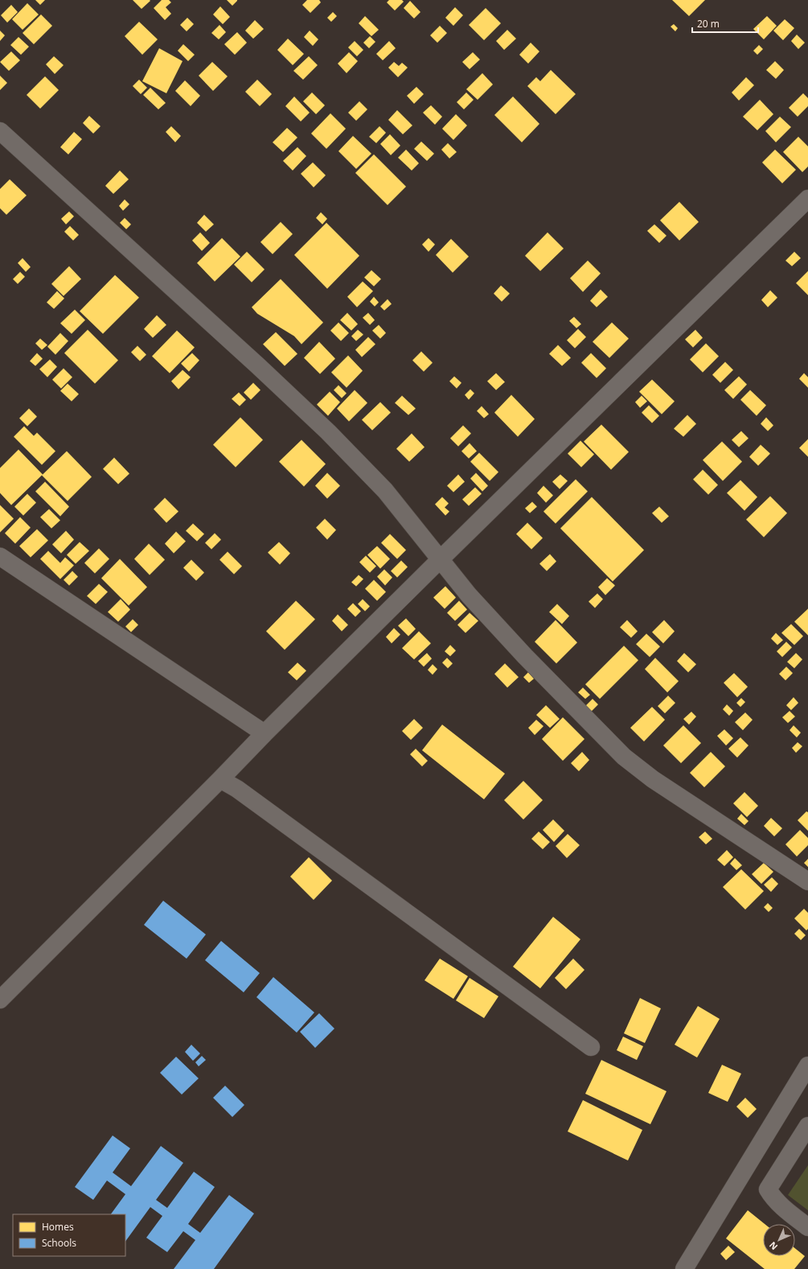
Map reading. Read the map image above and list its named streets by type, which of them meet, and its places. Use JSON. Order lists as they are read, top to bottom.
{
  "legend": ["Homes", "Schools"],
  "scale_bar": "20 m",
  "north": "bottom left"
}
